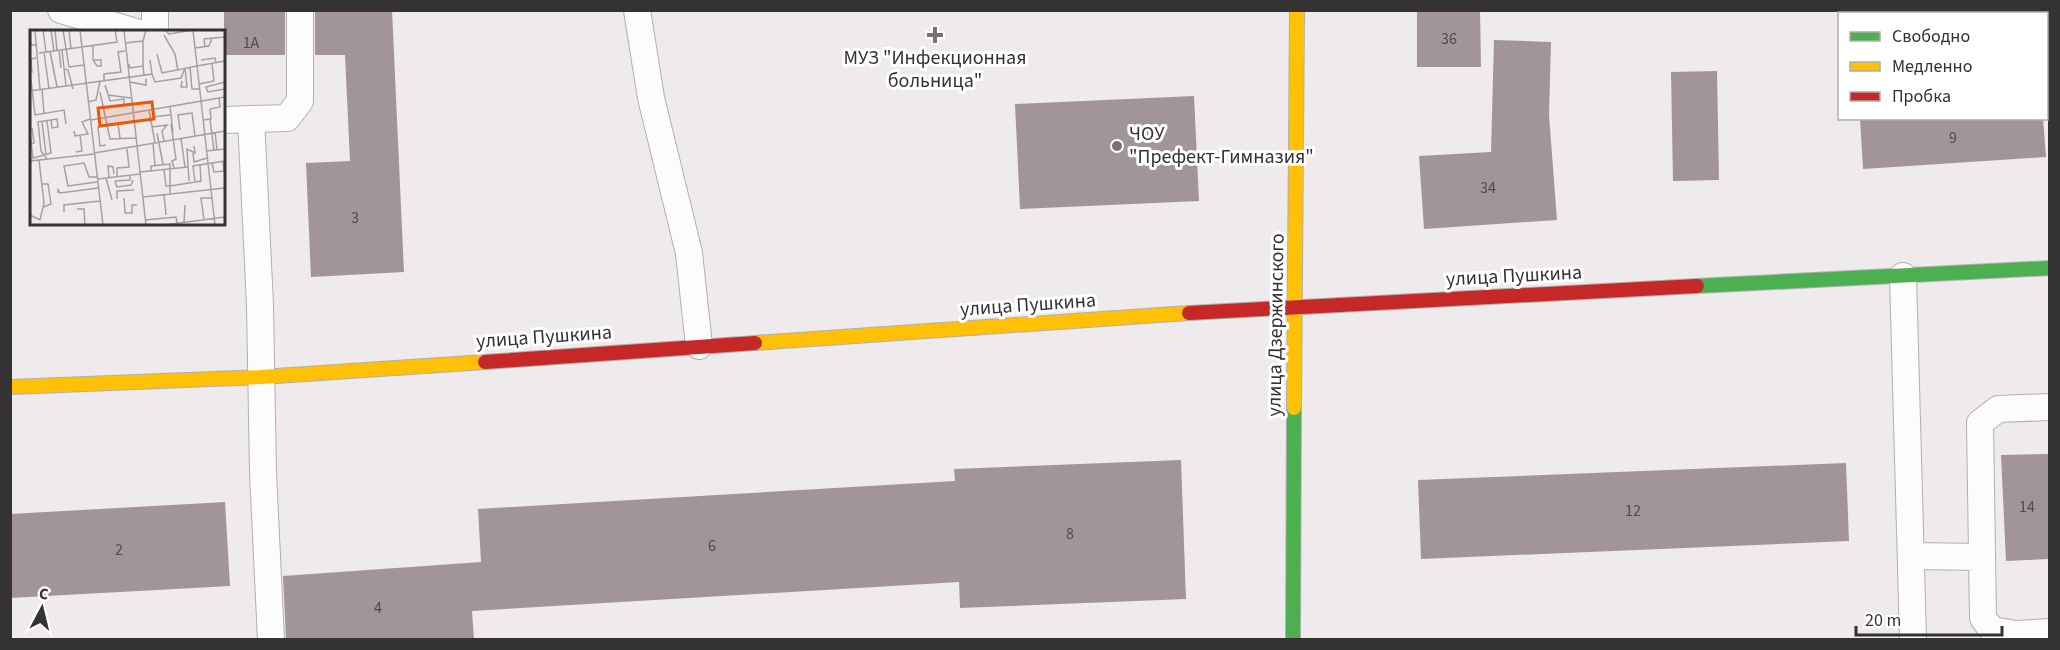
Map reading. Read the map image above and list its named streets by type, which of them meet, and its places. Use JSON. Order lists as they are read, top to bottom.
{
  "streets": {
    "main road": ["улица Пушкина", "улица Дзержинского"]
  },
  "crossings": [
    ["улица Пушкина", "улица Дзержинского"]
  ],
  "places": {
    "health": ["МУЗ \"Инфекционная больница\""],
    "other": ["ЧОУ \"Префект-Гимназия\""]
  },
  "house_numbers": [
    "36",
    "1А",
    "9",
    "34",
    "3",
    "14",
    "12",
    "8",
    "6",
    "2",
    "4"
  ],
  "legend": ["Свободно", "Медленно", "Пробка"],
  "scale_bar": "20 m",
  "north": "top"
}
